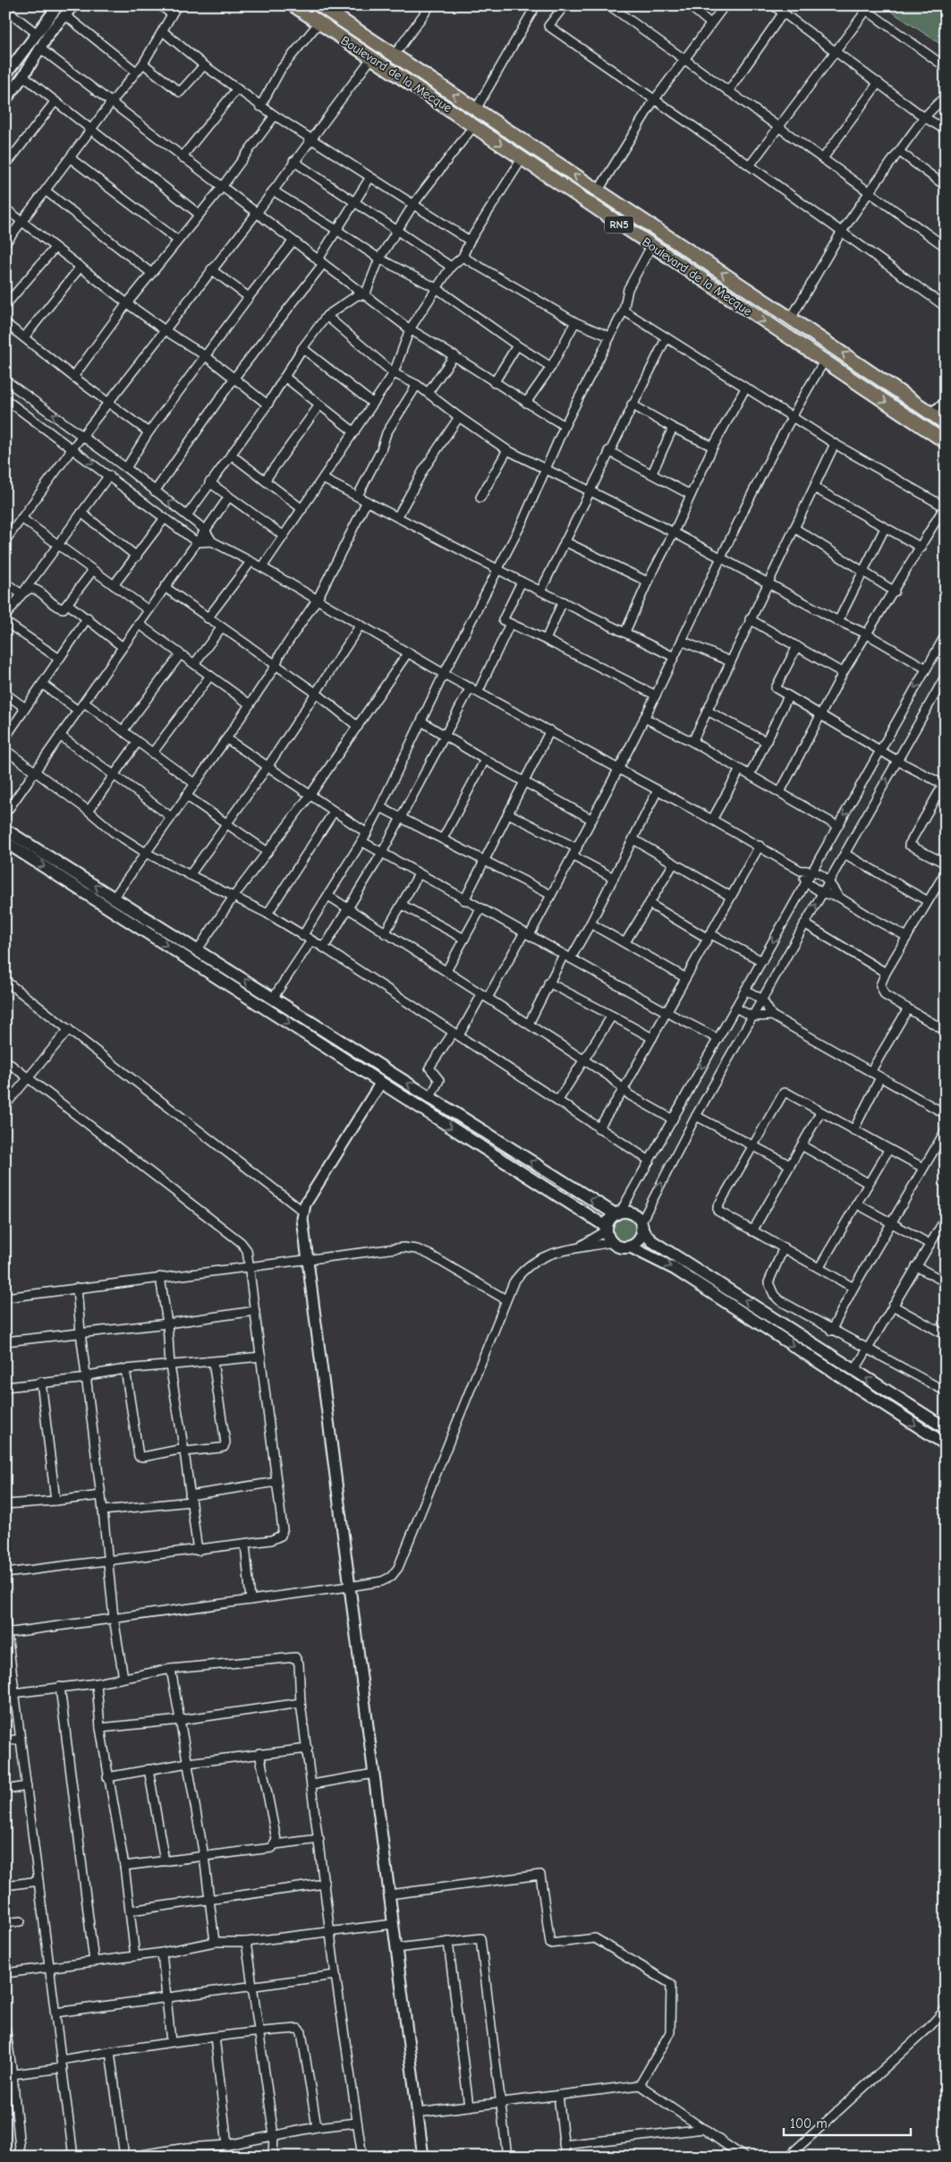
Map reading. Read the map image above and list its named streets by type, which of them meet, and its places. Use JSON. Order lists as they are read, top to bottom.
{
  "streets": {
    "main road": ["Boulevard de la Mecque", "RN5"]
  },
  "scale_bar": "100 m"
}
